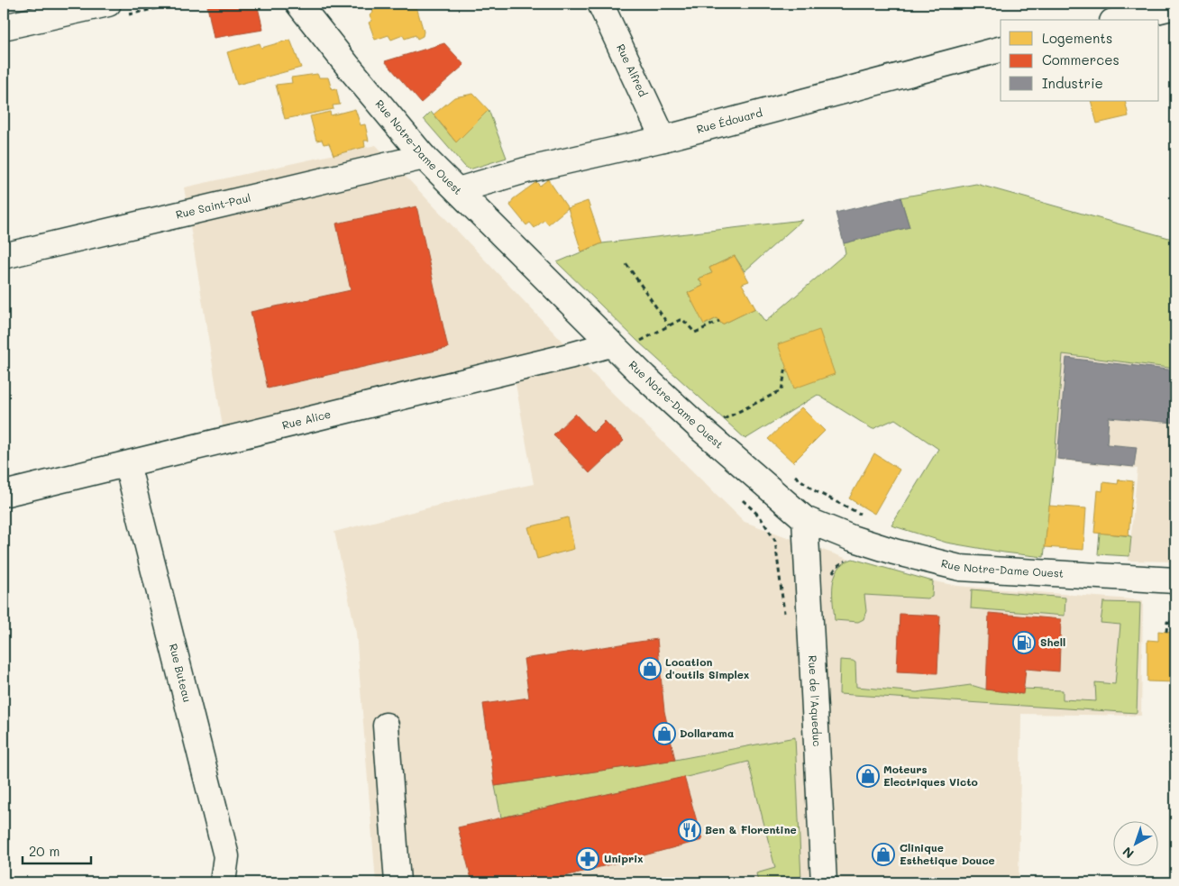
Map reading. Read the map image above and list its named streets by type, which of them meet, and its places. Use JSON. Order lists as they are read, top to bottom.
{
  "streets": {
    "street": [
      "Rue Alfred",
      "Rue Édouard",
      "Rue Notre-Dame Ouest",
      "Rue Saint-Paul",
      "Rue Alice",
      "Rue Buteau",
      "Rue de l'Aqueduc"
    ]
  },
  "crossings": [
    ["Rue Alfred", "Rue Édouard"],
    ["Rue Édouard", "Rue Notre-Dame Ouest"],
    ["Rue Notre-Dame Ouest", "Rue Saint-Paul"],
    ["Rue Notre-Dame Ouest", "Rue Alice"],
    ["Rue Notre-Dame Ouest", "Rue de l'Aqueduc"],
    ["Rue Alice", "Rue Buteau"]
  ],
  "places": {
    "fuel station": ["Shell"],
    "shop": [
      "Location d'outils Simplex",
      "Dollarama",
      "Moteurs Electriques Victo",
      "Clinique Esthetique Douce"
    ],
    "restaurant": ["Ben & Florentine"],
    "pharmacy": ["Uniprix"]
  },
  "legend": ["Logements", "Commerces", "Industrie"],
  "scale_bar": "20 m",
  "north": "bottom left"
}
